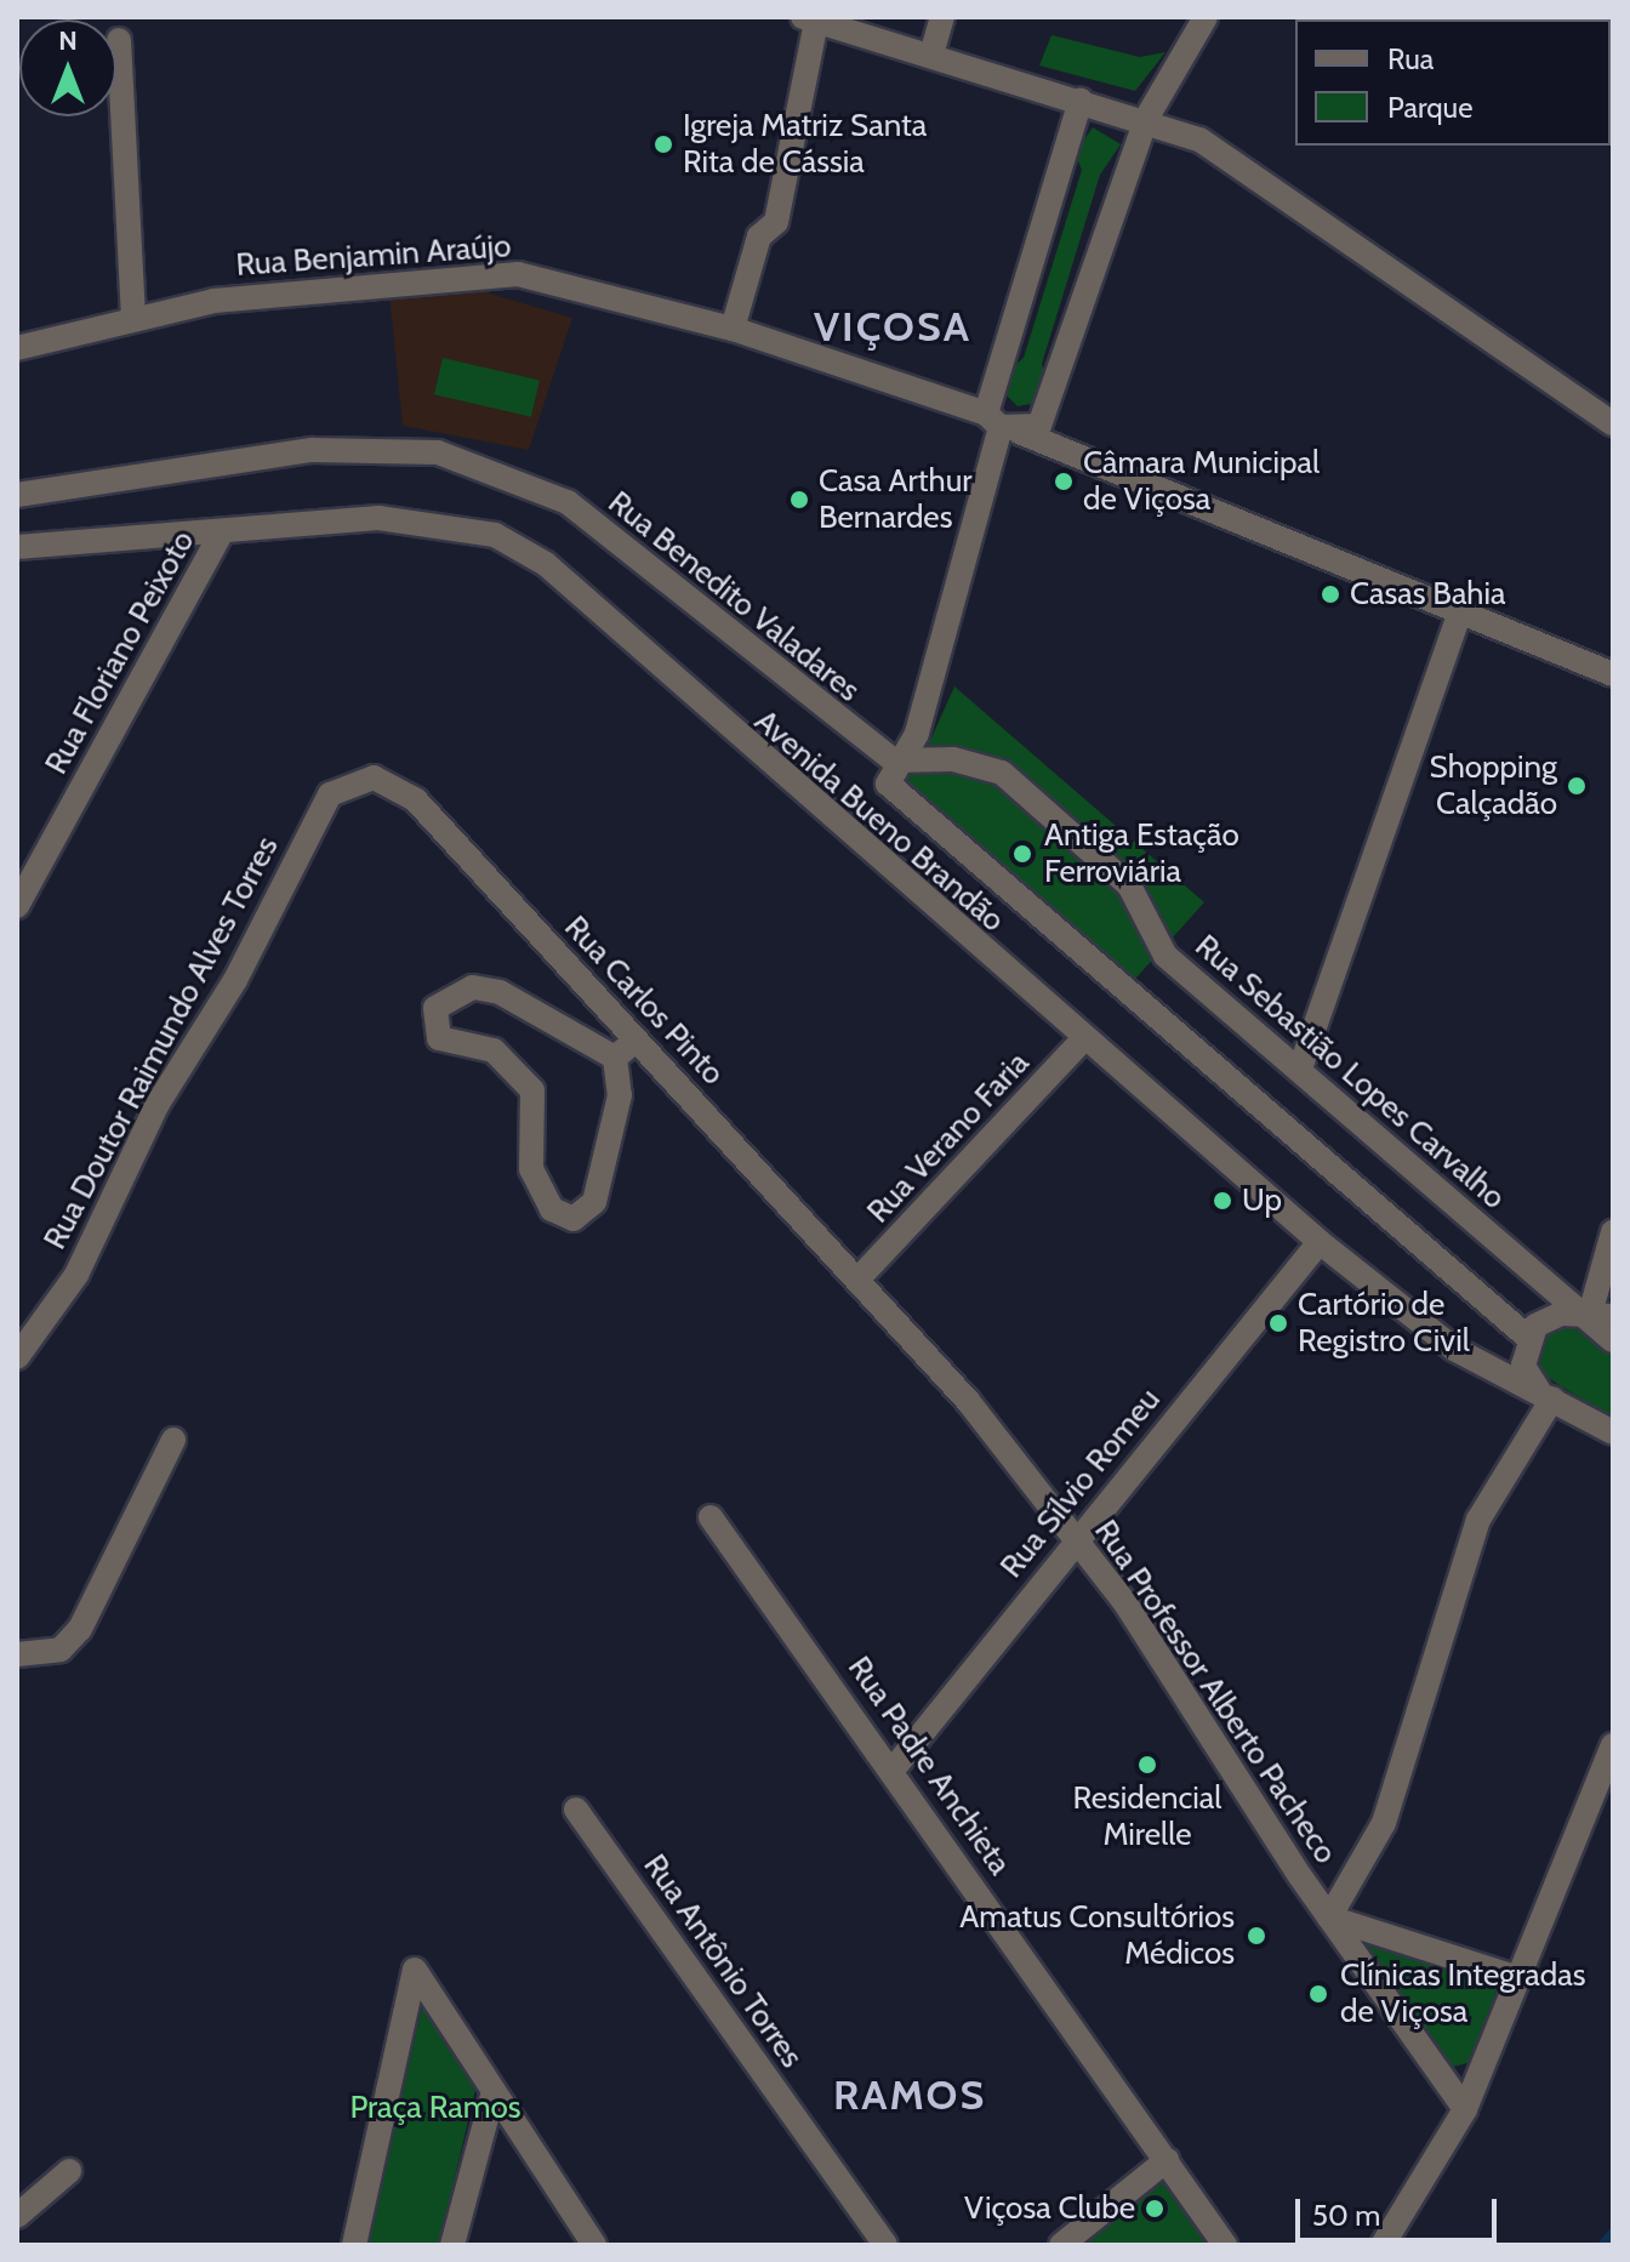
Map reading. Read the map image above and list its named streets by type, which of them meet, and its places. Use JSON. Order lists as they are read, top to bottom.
{
  "streets": {
    "street": [
      "Rua Benjamin Araújo",
      "Rua Benedito Valadares",
      "Rua Floriano Peixoto",
      "Avenida Bueno Brandão",
      "Rua Carlos Pinto",
      "Rua Doutor Raimundo Alves Torres",
      "Rua Sebastião Lopes Carvalho",
      "Rua Verano Faria",
      "Rua Sílvio Romeu",
      "Rua Professor Alberto Pacheco",
      "Rua Padre Anchieta",
      "Rua Antônio Torres"
    ]
  },
  "crossings": [
    ["Rua Benedito Valadares", "Rua Sebastião Lopes Carvalho"],
    ["Rua Floriano Peixoto", "Avenida Bueno Brandão"],
    ["Avenida Bueno Brandão", "Rua Verano Faria"],
    ["Avenida Bueno Brandão", "Rua Sílvio Romeu"],
    ["Rua Carlos Pinto", "Rua Doutor Raimundo Alves Torres"],
    ["Rua Carlos Pinto", "Rua Verano Faria"],
    ["Rua Carlos Pinto", "Rua Professor Alberto Pacheco"],
    ["Rua Verano Faria", "Rua Professor Alberto Pacheco"],
    ["Rua Sílvio Romeu", "Rua Professor Alberto Pacheco"],
    ["Rua Sílvio Romeu", "Rua Padre Anchieta"]
  ],
  "districts": ["VIÇOSA", "RAMOS"],
  "parks": ["Praça Ramos"],
  "places": [
    "Igreja Matriz Santa Rita de Cássia",
    "Câmara Municipal de Viçosa",
    "Casa Arthur Bernardes",
    "Casas Bahia",
    "Shopping Calçadão",
    "Antiga Estação Ferroviária",
    "Up",
    "Cartório de Registro Civil",
    "Residencial Mirelle",
    "Amatus Consultórios Médicos",
    "Clínicas Integradas de Viçosa",
    "Viçosa Clube"
  ],
  "legend": ["Rua", "Parque"],
  "scale_bar": "50 m",
  "north": "top"
}
